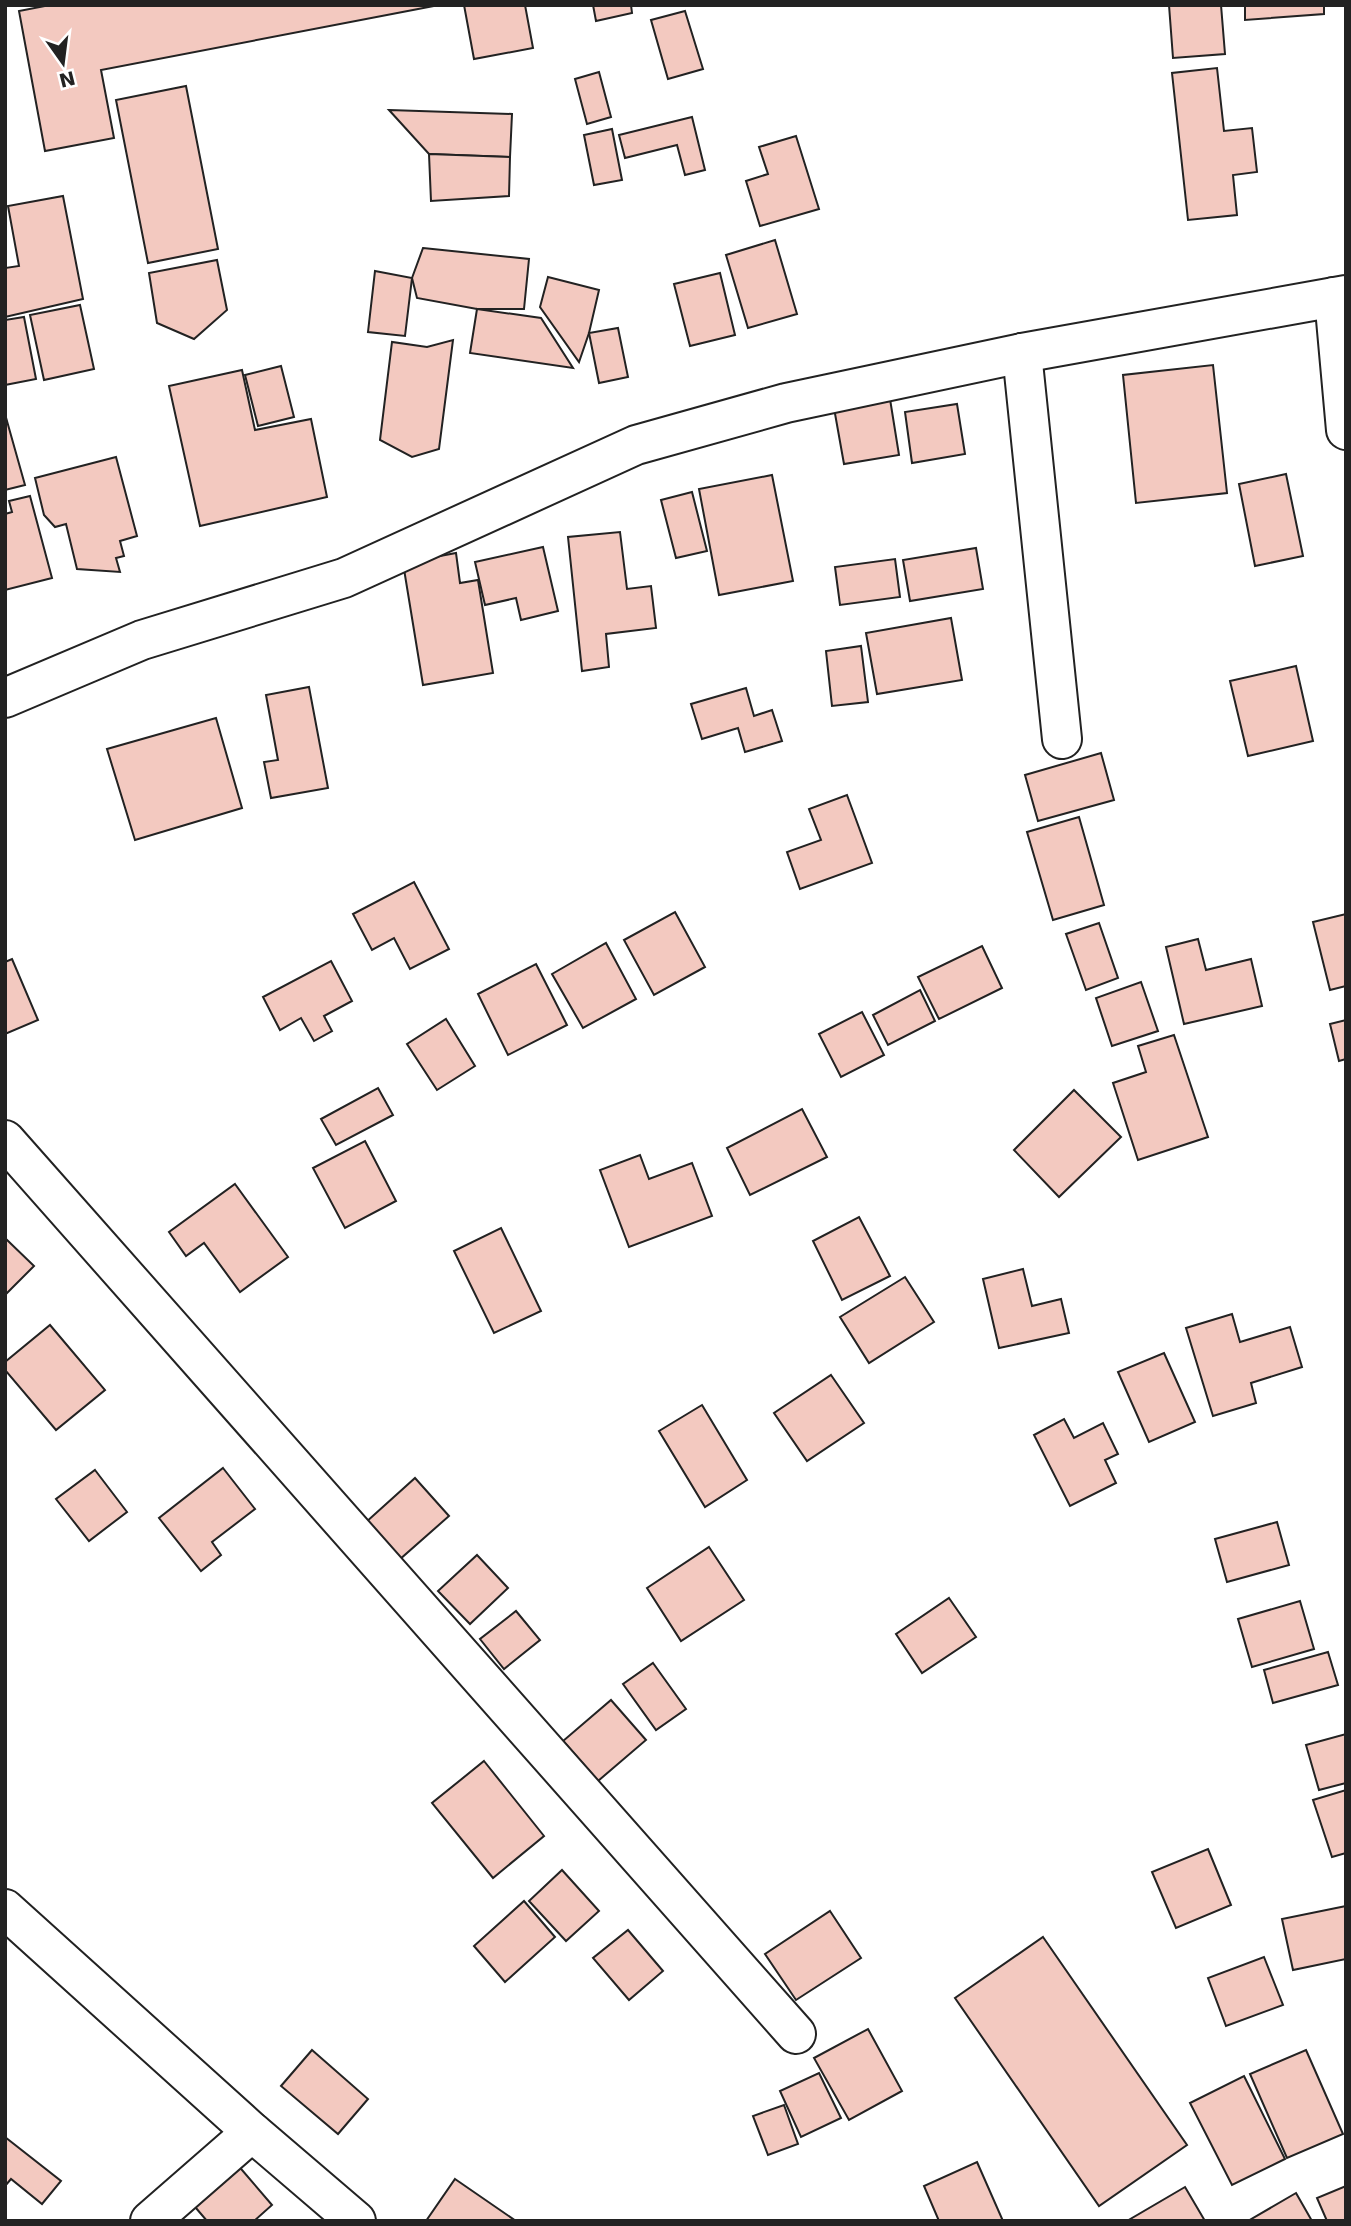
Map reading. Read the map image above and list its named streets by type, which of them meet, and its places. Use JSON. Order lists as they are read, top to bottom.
{
  "north": "bottom"
}
